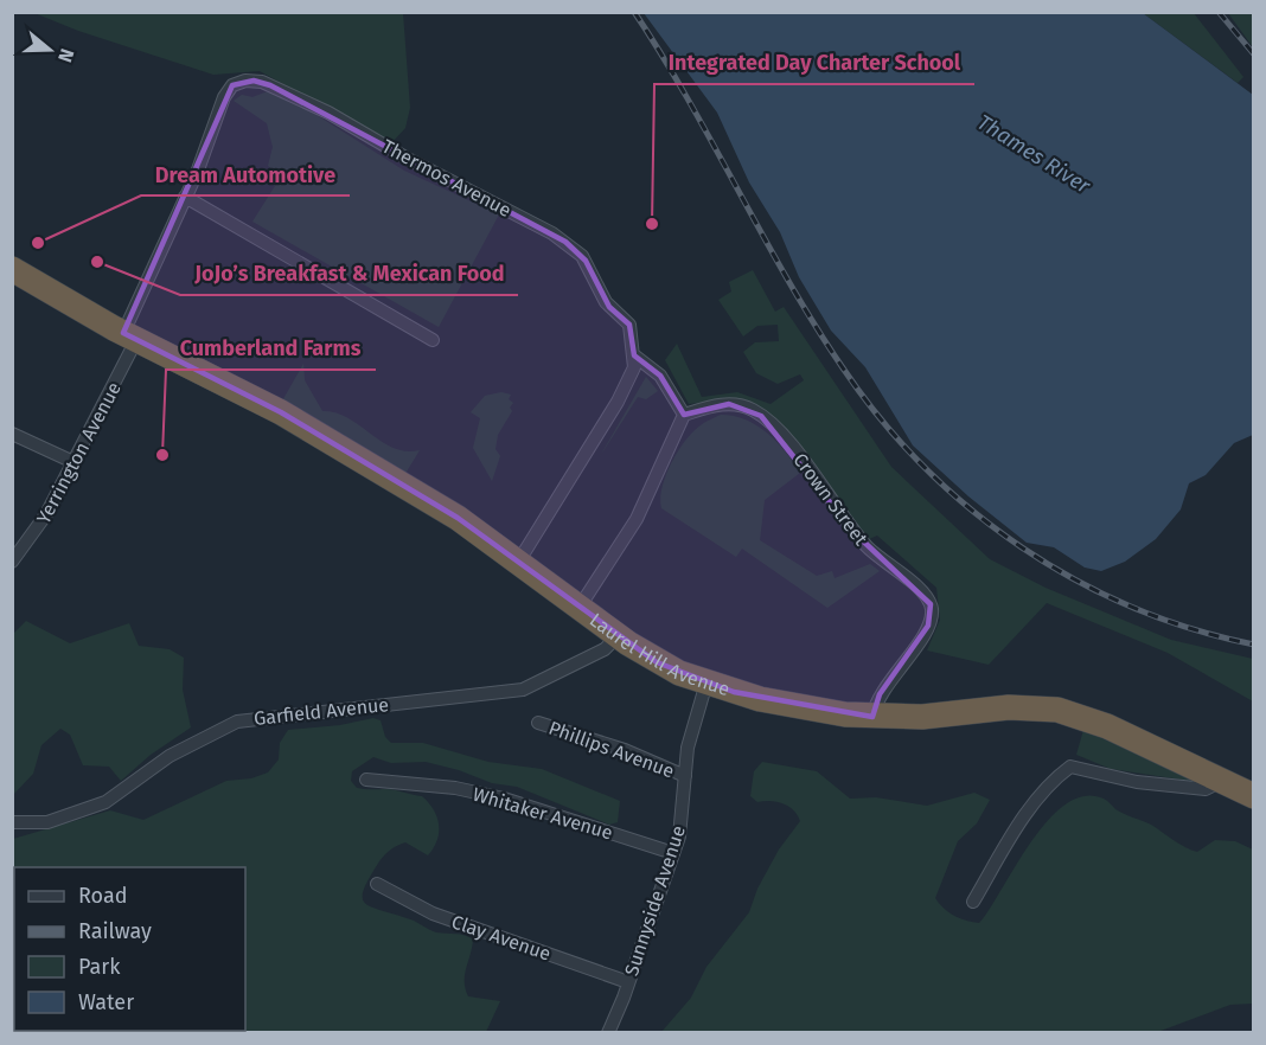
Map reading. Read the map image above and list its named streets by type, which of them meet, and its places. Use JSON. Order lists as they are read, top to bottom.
{
  "streets": {
    "highway": ["Laurel Hill Avenue"],
    "street": [
      "Thermos Avenue",
      "Yerrington Avenue",
      "Crown Street",
      "Garfield Avenue",
      "Phillips Avenue",
      "Whitaker Avenue",
      "Sunnyside Avenue",
      "Clay Avenue"
    ]
  },
  "crossings": [
    ["Thermos Avenue", "Yerrington Avenue"],
    ["Thermos Avenue", "Laurel Hill Avenue"],
    ["Yerrington Avenue", "Laurel Hill Avenue"],
    ["Crown Street", "Laurel Hill Avenue"],
    ["Laurel Hill Avenue", "Garfield Avenue"],
    ["Laurel Hill Avenue", "Sunnyside Avenue"],
    ["Phillips Avenue", "Sunnyside Avenue"],
    ["Whitaker Avenue", "Sunnyside Avenue"],
    ["Sunnyside Avenue", "Clay Avenue"]
  ],
  "water": ["Thames River"],
  "places": [
    "Integrated Day Charter School",
    "Dream Automotive",
    "JoJo’s Breakfast & Mexican Food",
    "Cumberland Farms"
  ],
  "legend": [
    "Road",
    "Railway",
    "Park",
    "Water"
  ],
  "north": "right"
}
